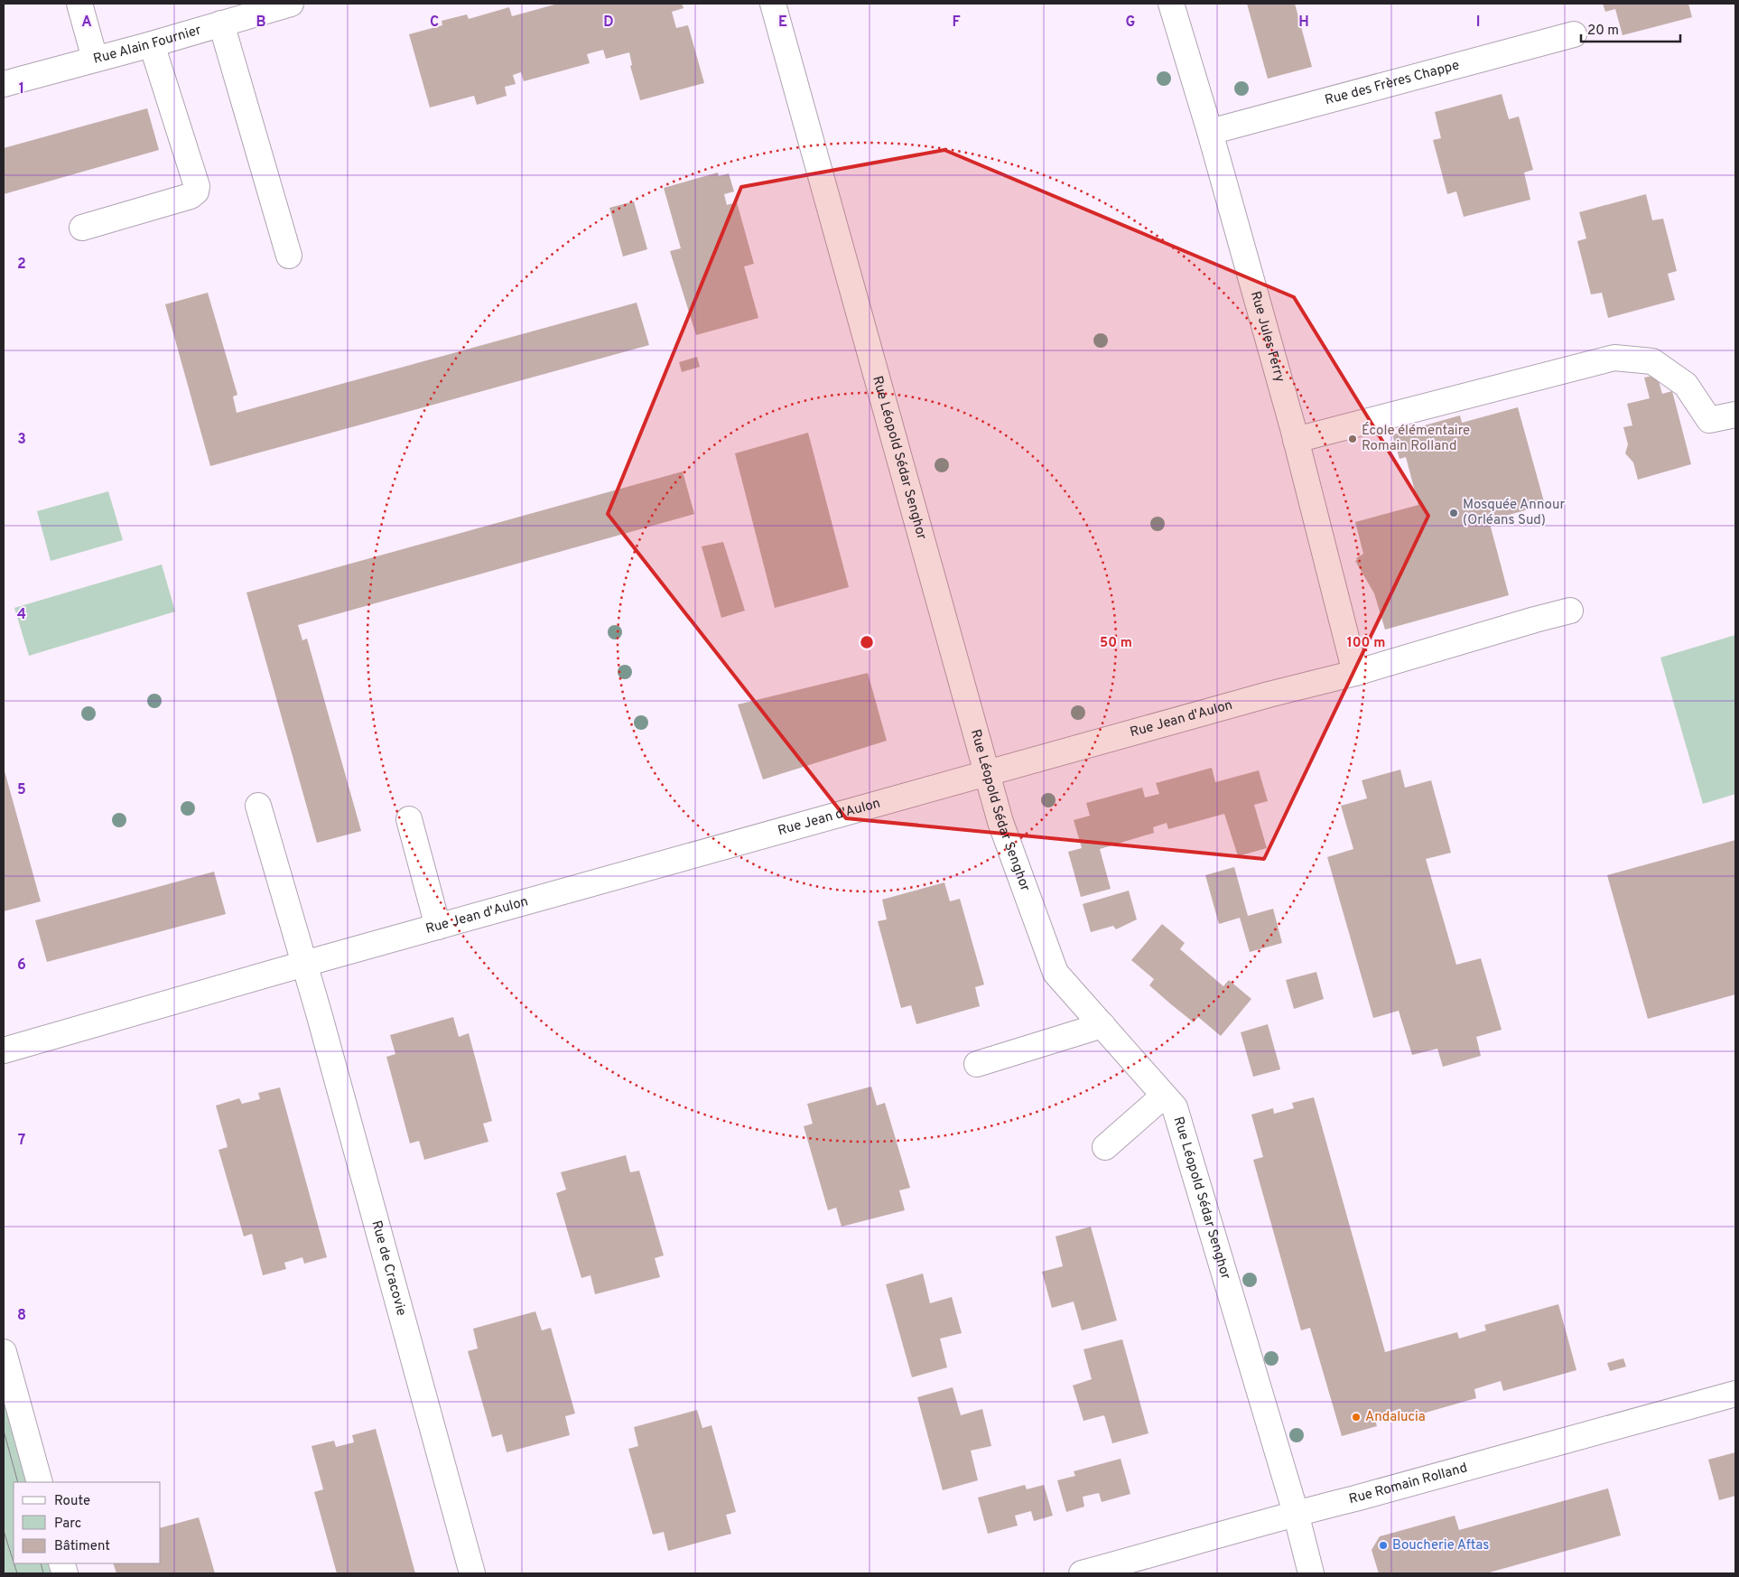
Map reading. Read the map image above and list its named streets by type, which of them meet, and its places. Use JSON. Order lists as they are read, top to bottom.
{
  "streets": {
    "street": [
      "Rue Alain Fournier",
      "Rue des Frères Chappe",
      "Rue Jules Ferry",
      "Rue Léopold Sédar Senghor",
      "Rue Jean d'Aulon",
      "Rue de Cracovie",
      "Rue Romain Rolland"
    ]
  },
  "crossings": [
    ["Rue des Frères Chappe", "Rue Jules Ferry"],
    ["Rue Jules Ferry", "Rue Jean d'Aulon"],
    ["Rue Léopold Sédar Senghor", "Rue Jean d'Aulon"],
    ["Rue Léopold Sédar Senghor", "Rue Romain Rolland"],
    ["Rue Jean d'Aulon", "Rue de Cracovie"]
  ],
  "places": [
    "École élémentaire Romain Rolland",
    "Mosquée Annour (Orléans Sud)",
    "Andalucia",
    "Boucherie Aftas"
  ],
  "legend": ["Route", "Parc", "Bâtiment"],
  "scale_bar": "20 m",
  "grid": {
    "columns": [
      "A",
      "B",
      "C",
      "D",
      "E",
      "F",
      "G",
      "H",
      "I"
    ],
    "rows": [
      "1",
      "2",
      "3",
      "4",
      "5",
      "6",
      "7",
      "8"
    ]
  },
  "rings": ["50 m", "100 m"]
}
